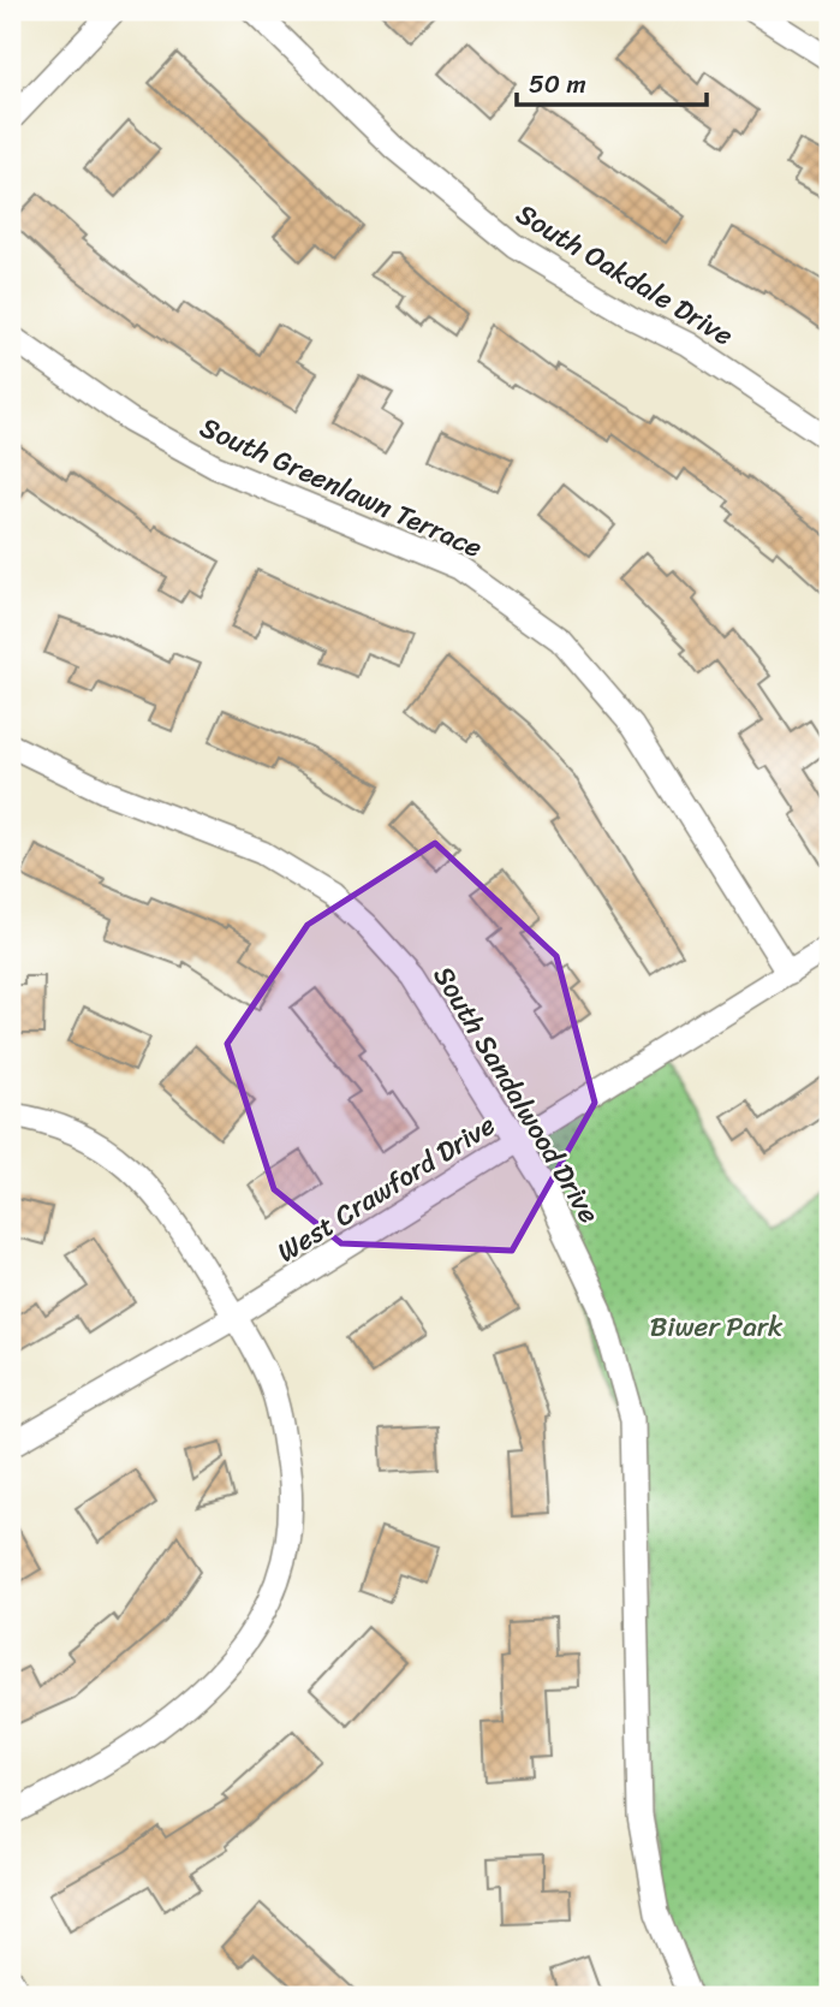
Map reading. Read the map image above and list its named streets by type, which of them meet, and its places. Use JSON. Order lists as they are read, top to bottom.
{
  "streets": {
    "street": [
      "South Oakdale Drive",
      "South Greenlawn Terrace",
      "South Sandalwood Drive",
      "West Crawford Drive"
    ]
  },
  "crossings": [
    ["South Greenlawn Terrace", "West Crawford Drive"],
    ["South Sandalwood Drive", "West Crawford Drive"]
  ],
  "parks": ["Biwer Park"],
  "scale_bar": "50 m"
}
